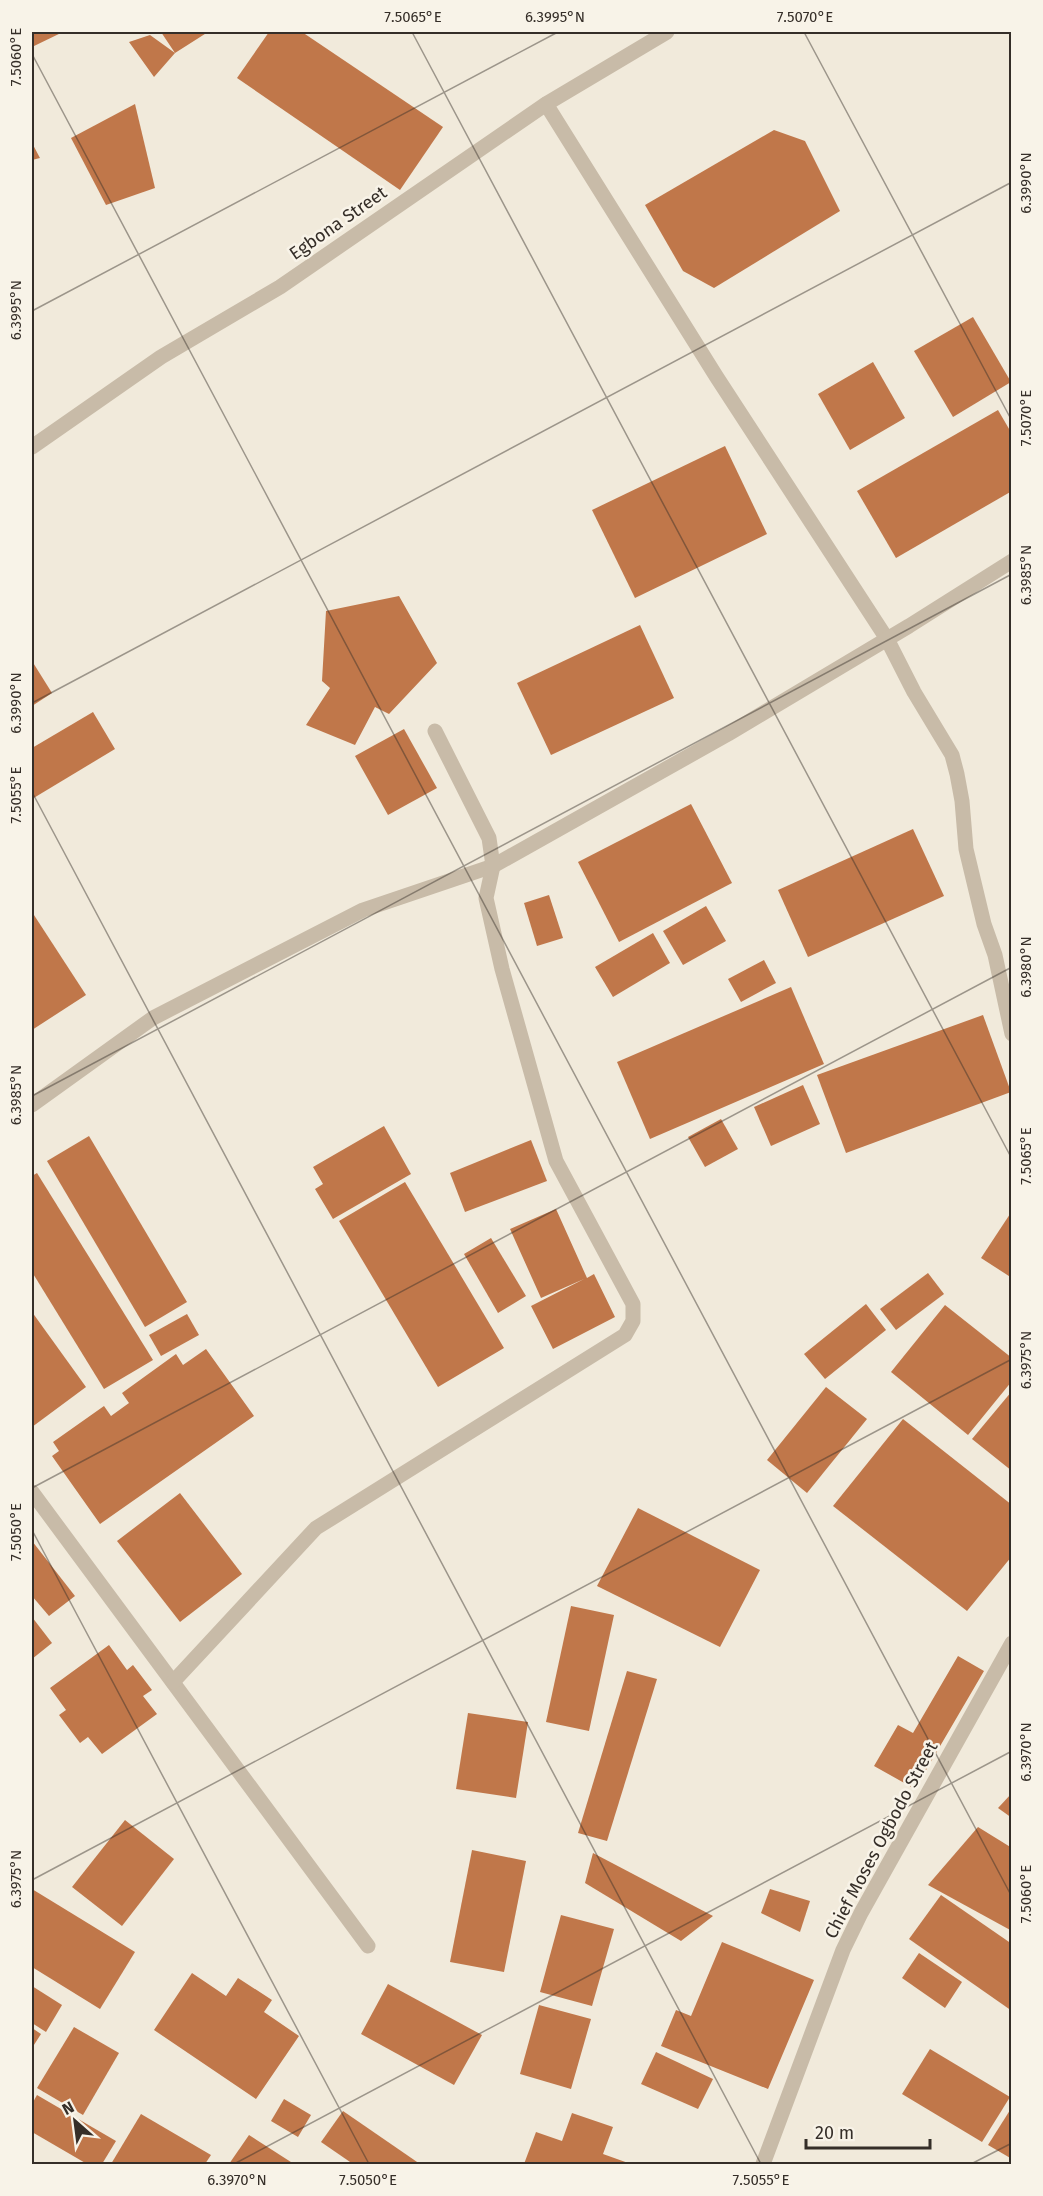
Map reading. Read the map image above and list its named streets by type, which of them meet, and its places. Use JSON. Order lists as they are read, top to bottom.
{
  "streets": {
    "street": ["Egbona Street", "Chief Moses Ogbodo Street"]
  },
  "scale_bar": "20 m",
  "north": "top left",
  "coordinates": [
    "7.5065°E",
    "6.3995°N",
    "7.5070°E",
    "7.5060°E",
    "6.3990°N",
    "6.3985°N",
    "7.5055°E",
    "6.3980°N",
    "6.3975°N",
    "7.5050°E",
    "6.3970°N"
  ]
}
